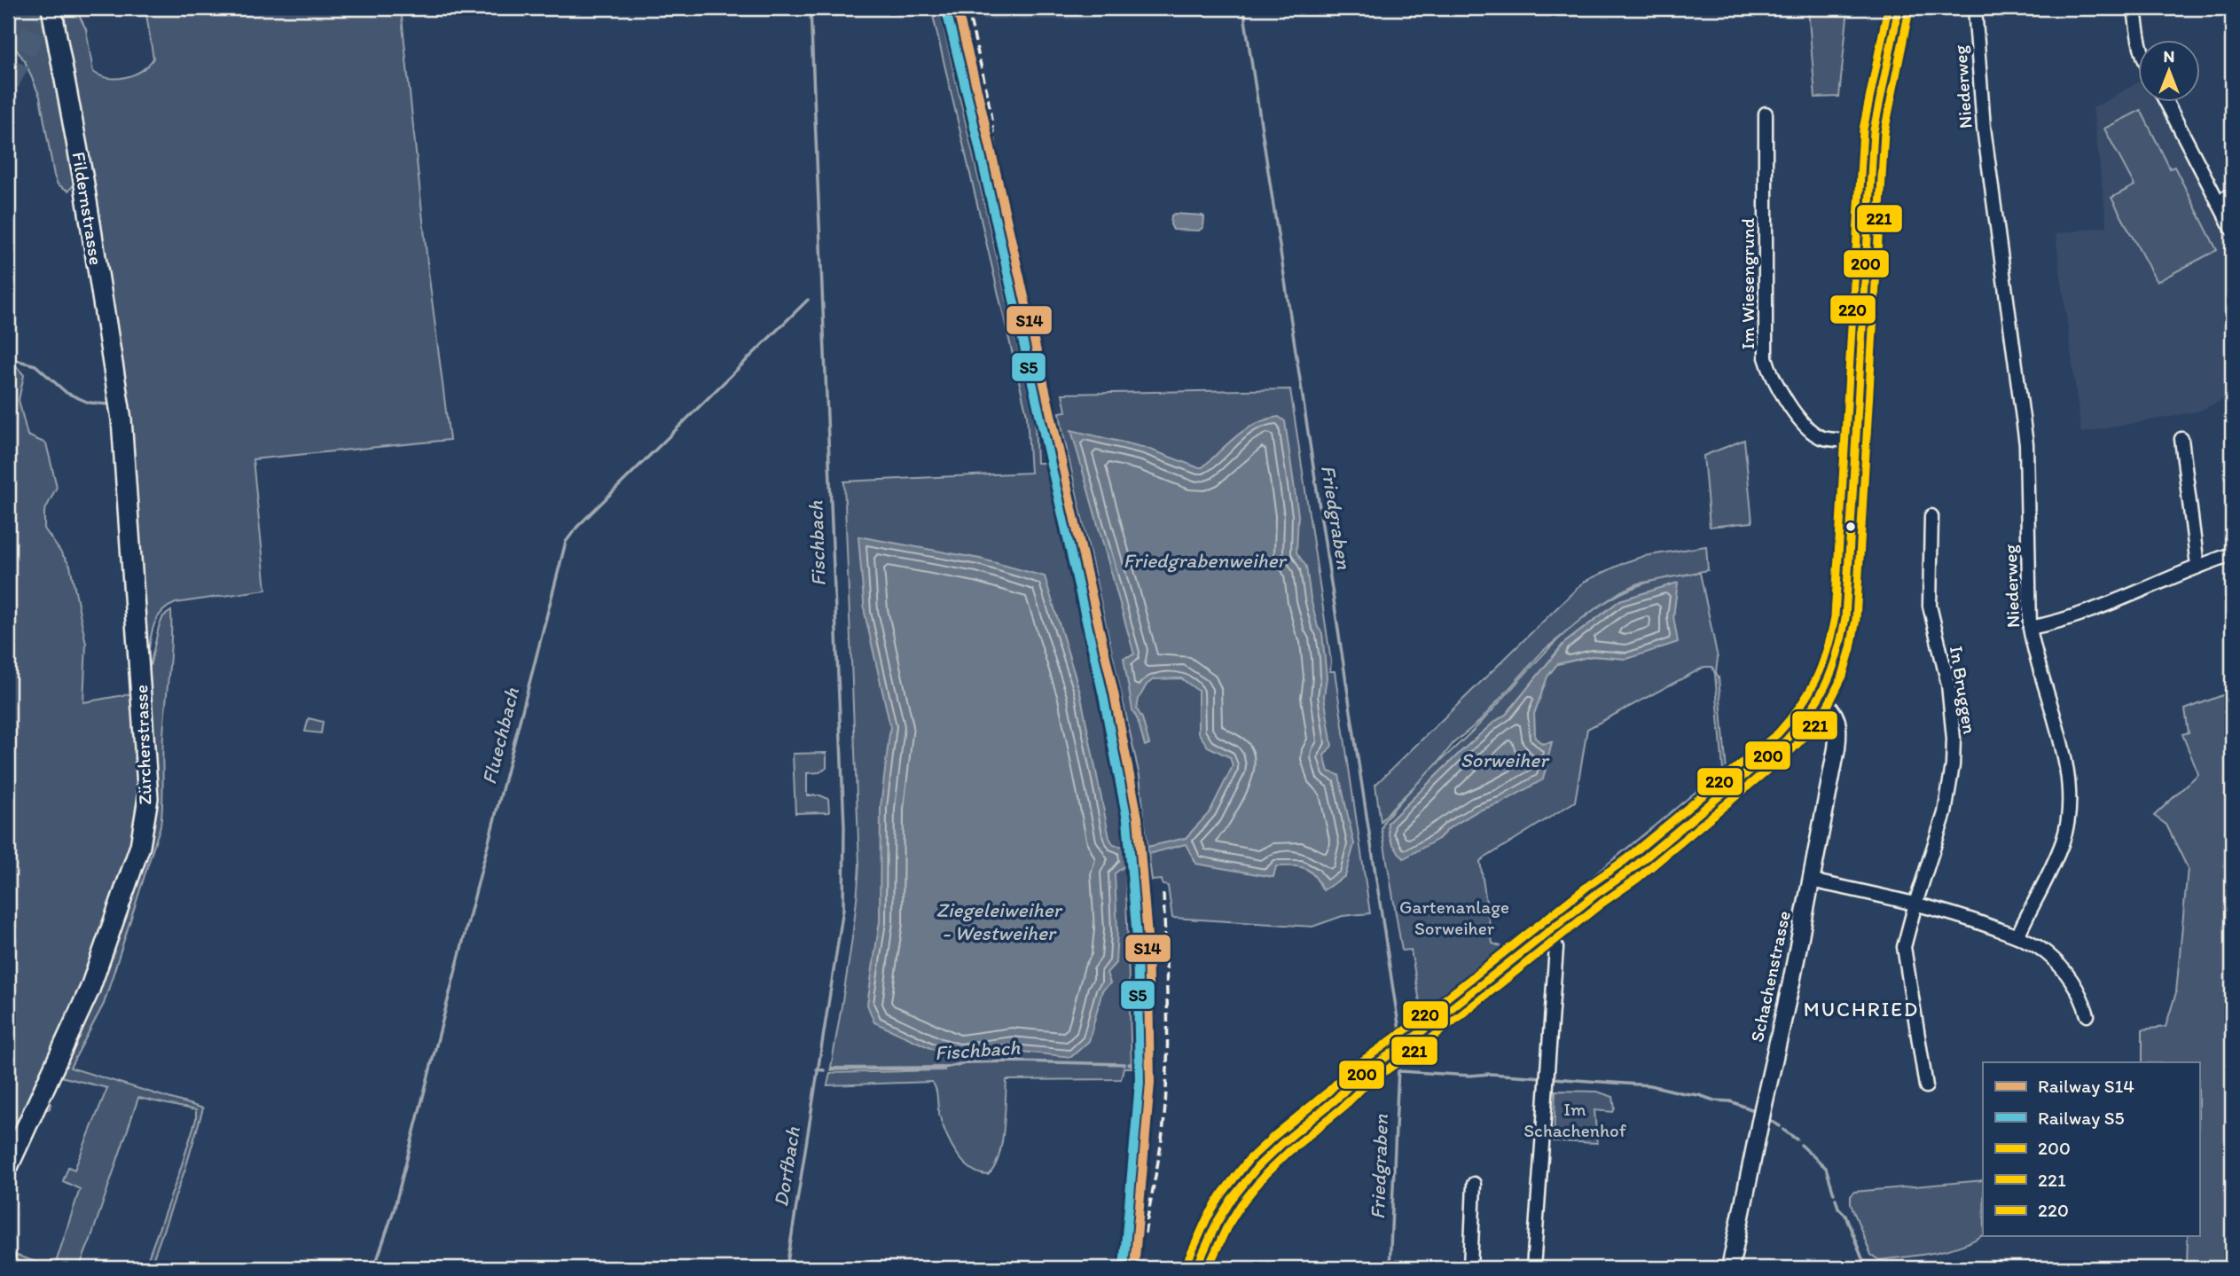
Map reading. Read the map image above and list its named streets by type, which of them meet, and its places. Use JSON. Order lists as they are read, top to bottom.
{
  "streets": {
    "main road": ["Fildernstrasse", "Zürcherstrasse"],
    "street": [
      "Niederweg",
      "Im Wiesengrund",
      "In Bruggen",
      "Schachenstrasse"
    ]
  },
  "crossings": [
    ["Fildernstrasse", "Zürcherstrasse"]
  ],
  "districts": ["MUCHRIED"],
  "water": [
    "Friedgraben",
    "Fischbach",
    "Friedgrabenweiher",
    "Fluechbach",
    "Sorweiher",
    "Ziegeleiweiher - Westweiher",
    "Dorfbach"
  ],
  "parks": ["Gartenanlage Sorweiher", "Im Schachenhof"],
  "lines": [
    "rail line S14",
    "transit line 200",
    "transit line 220",
    "transit line 221",
    "rail line S5"
  ],
  "legend": [
    "Railway S14",
    "Railway S5",
    "200",
    "221",
    "220"
  ],
  "north": "top"
}
